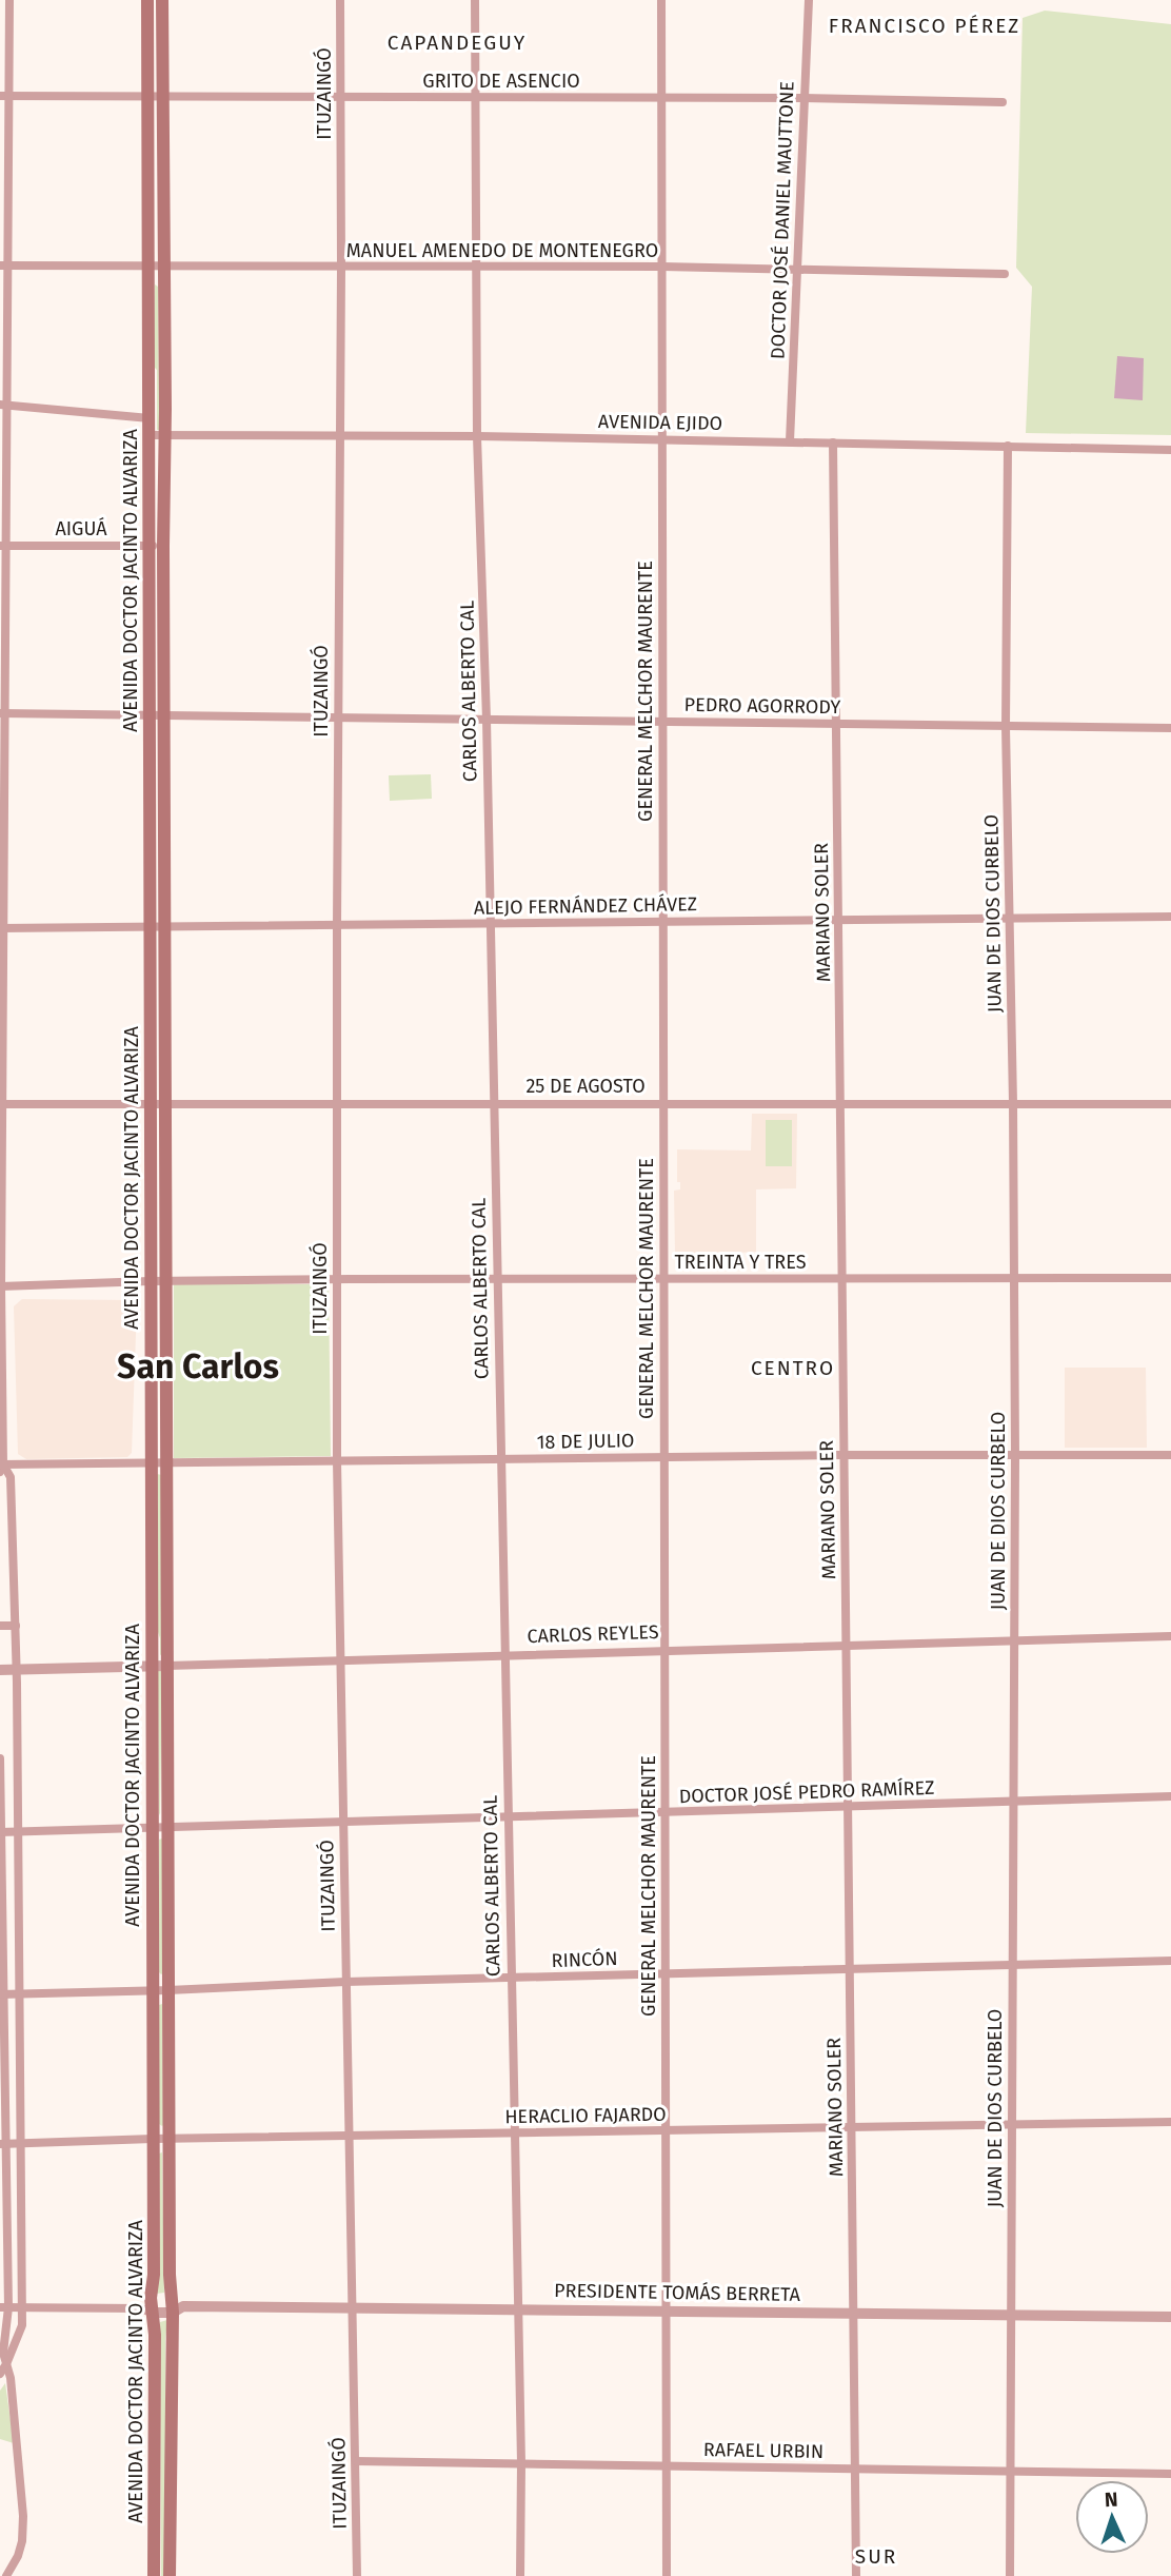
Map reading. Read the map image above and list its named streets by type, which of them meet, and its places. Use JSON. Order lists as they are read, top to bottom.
{
  "streets": {
    "main road": ["AVENIDA DOCTOR JACINTO ALVARIZA"],
    "street": [
      "GRITO DE ASENCIO",
      "ITUZAINGÓ",
      "DOCTOR JOSÉ DANIEL MAUTTONE",
      "MANUEL AMENEDO DE MONTENEGRO",
      "AVENIDA EJIDO",
      "AIGUÁ",
      "CARLOS ALBERTO CAL",
      "GENERAL MELCHOR MAURENTE",
      "PEDRO AGORRODY",
      "ALEJO FERNÁNDEZ CHÁVEZ",
      "MARIANO SOLER",
      "JUAN DE DIOS CURBELO",
      "25 DE AGOSTO",
      "TREINTA Y TRES",
      "18 DE JULIO",
      "CARLOS REYLES",
      "DOCTOR JOSÉ PEDRO RAMÍREZ",
      "RINCÓN",
      "HERACLIO FAJARDO",
      "PRESIDENTE TOMÁS BERRETA",
      "RAFAEL URBIN"
    ]
  },
  "crossings": [
    ["GRITO DE ASENCIO", "ITUZAINGÓ"],
    ["GRITO DE ASENCIO", "DOCTOR JOSÉ DANIEL MAUTTONE"],
    ["GRITO DE ASENCIO", "AVENIDA DOCTOR JACINTO ALVARIZA"],
    ["GRITO DE ASENCIO", "CARLOS ALBERTO CAL"],
    ["GRITO DE ASENCIO", "GENERAL MELCHOR MAURENTE"],
    ["ITUZAINGÓ", "MANUEL AMENEDO DE MONTENEGRO"],
    ["ITUZAINGÓ", "AVENIDA EJIDO"],
    ["ITUZAINGÓ", "PEDRO AGORRODY"],
    ["ITUZAINGÓ", "ALEJO FERNÁNDEZ CHÁVEZ"],
    ["ITUZAINGÓ", "25 DE AGOSTO"],
    ["ITUZAINGÓ", "TREINTA Y TRES"],
    ["ITUZAINGÓ", "18 DE JULIO"],
    ["ITUZAINGÓ", "CARLOS REYLES"],
    ["ITUZAINGÓ", "DOCTOR JOSÉ PEDRO RAMÍREZ"],
    ["ITUZAINGÓ", "RINCÓN"],
    ["ITUZAINGÓ", "HERACLIO FAJARDO"],
    ["ITUZAINGÓ", "PRESIDENTE TOMÁS BERRETA"],
    ["ITUZAINGÓ", "RAFAEL URBIN"],
    ["DOCTOR JOSÉ DANIEL MAUTTONE", "MANUEL AMENEDO DE MONTENEGRO"],
    ["DOCTOR JOSÉ DANIEL MAUTTONE", "AVENIDA EJIDO"],
    ["MANUEL AMENEDO DE MONTENEGRO", "AVENIDA DOCTOR JACINTO ALVARIZA"],
    ["MANUEL AMENEDO DE MONTENEGRO", "CARLOS ALBERTO CAL"],
    ["MANUEL AMENEDO DE MONTENEGRO", "GENERAL MELCHOR MAURENTE"],
    ["AVENIDA EJIDO", "AVENIDA DOCTOR JACINTO ALVARIZA"],
    ["AVENIDA EJIDO", "CARLOS ALBERTO CAL"],
    ["AVENIDA EJIDO", "GENERAL MELCHOR MAURENTE"],
    ["AVENIDA EJIDO", "MARIANO SOLER"],
    ["AVENIDA EJIDO", "JUAN DE DIOS CURBELO"],
    ["AIGUÁ", "AVENIDA DOCTOR JACINTO ALVARIZA"],
    ["AVENIDA DOCTOR JACINTO ALVARIZA", "PEDRO AGORRODY"],
    ["AVENIDA DOCTOR JACINTO ALVARIZA", "ALEJO FERNÁNDEZ CHÁVEZ"],
    ["AVENIDA DOCTOR JACINTO ALVARIZA", "25 DE AGOSTO"],
    ["AVENIDA DOCTOR JACINTO ALVARIZA", "TREINTA Y TRES"],
    ["AVENIDA DOCTOR JACINTO ALVARIZA", "18 DE JULIO"],
    ["AVENIDA DOCTOR JACINTO ALVARIZA", "CARLOS REYLES"],
    ["AVENIDA DOCTOR JACINTO ALVARIZA", "DOCTOR JOSÉ PEDRO RAMÍREZ"],
    ["AVENIDA DOCTOR JACINTO ALVARIZA", "RINCÓN"],
    ["AVENIDA DOCTOR JACINTO ALVARIZA", "HERACLIO FAJARDO"],
    ["AVENIDA DOCTOR JACINTO ALVARIZA", "PRESIDENTE TOMÁS BERRETA"],
    ["CARLOS ALBERTO CAL", "PEDRO AGORRODY"],
    ["CARLOS ALBERTO CAL", "ALEJO FERNÁNDEZ CHÁVEZ"],
    ["CARLOS ALBERTO CAL", "25 DE AGOSTO"],
    ["CARLOS ALBERTO CAL", "TREINTA Y TRES"],
    ["CARLOS ALBERTO CAL", "18 DE JULIO"],
    ["CARLOS ALBERTO CAL", "CARLOS REYLES"],
    ["CARLOS ALBERTO CAL", "DOCTOR JOSÉ PEDRO RAMÍREZ"],
    ["CARLOS ALBERTO CAL", "RINCÓN"],
    ["CARLOS ALBERTO CAL", "HERACLIO FAJARDO"],
    ["CARLOS ALBERTO CAL", "PRESIDENTE TOMÁS BERRETA"],
    ["CARLOS ALBERTO CAL", "RAFAEL URBIN"],
    ["GENERAL MELCHOR MAURENTE", "PEDRO AGORRODY"],
    ["GENERAL MELCHOR MAURENTE", "ALEJO FERNÁNDEZ CHÁVEZ"],
    ["GENERAL MELCHOR MAURENTE", "25 DE AGOSTO"],
    ["GENERAL MELCHOR MAURENTE", "TREINTA Y TRES"],
    ["GENERAL MELCHOR MAURENTE", "18 DE JULIO"],
    ["GENERAL MELCHOR MAURENTE", "CARLOS REYLES"],
    ["GENERAL MELCHOR MAURENTE", "DOCTOR JOSÉ PEDRO RAMÍREZ"],
    ["GENERAL MELCHOR MAURENTE", "RINCÓN"],
    ["GENERAL MELCHOR MAURENTE", "HERACLIO FAJARDO"],
    ["GENERAL MELCHOR MAURENTE", "PRESIDENTE TOMÁS BERRETA"],
    ["GENERAL MELCHOR MAURENTE", "RAFAEL URBIN"],
    ["PEDRO AGORRODY", "MARIANO SOLER"],
    ["PEDRO AGORRODY", "JUAN DE DIOS CURBELO"],
    ["ALEJO FERNÁNDEZ CHÁVEZ", "MARIANO SOLER"],
    ["ALEJO FERNÁNDEZ CHÁVEZ", "JUAN DE DIOS CURBELO"],
    ["MARIANO SOLER", "25 DE AGOSTO"],
    ["MARIANO SOLER", "TREINTA Y TRES"],
    ["MARIANO SOLER", "18 DE JULIO"],
    ["MARIANO SOLER", "CARLOS REYLES"],
    ["MARIANO SOLER", "DOCTOR JOSÉ PEDRO RAMÍREZ"],
    ["MARIANO SOLER", "RINCÓN"],
    ["MARIANO SOLER", "HERACLIO FAJARDO"],
    ["MARIANO SOLER", "PRESIDENTE TOMÁS BERRETA"],
    ["MARIANO SOLER", "RAFAEL URBIN"],
    ["JUAN DE DIOS CURBELO", "25 DE AGOSTO"],
    ["JUAN DE DIOS CURBELO", "TREINTA Y TRES"],
    ["JUAN DE DIOS CURBELO", "18 DE JULIO"],
    ["JUAN DE DIOS CURBELO", "CARLOS REYLES"],
    ["JUAN DE DIOS CURBELO", "DOCTOR JOSÉ PEDRO RAMÍREZ"],
    ["JUAN DE DIOS CURBELO", "RINCÓN"],
    ["JUAN DE DIOS CURBELO", "HERACLIO FAJARDO"],
    ["JUAN DE DIOS CURBELO", "PRESIDENTE TOMÁS BERRETA"],
    ["JUAN DE DIOS CURBELO", "RAFAEL URBIN"]
  ],
  "districts": [
    "FRANCISCO PÉREZ",
    "CAPANDEGUY",
    "San Carlos",
    "CENTRO",
    "SUR"
  ],
  "north": "top"
}
